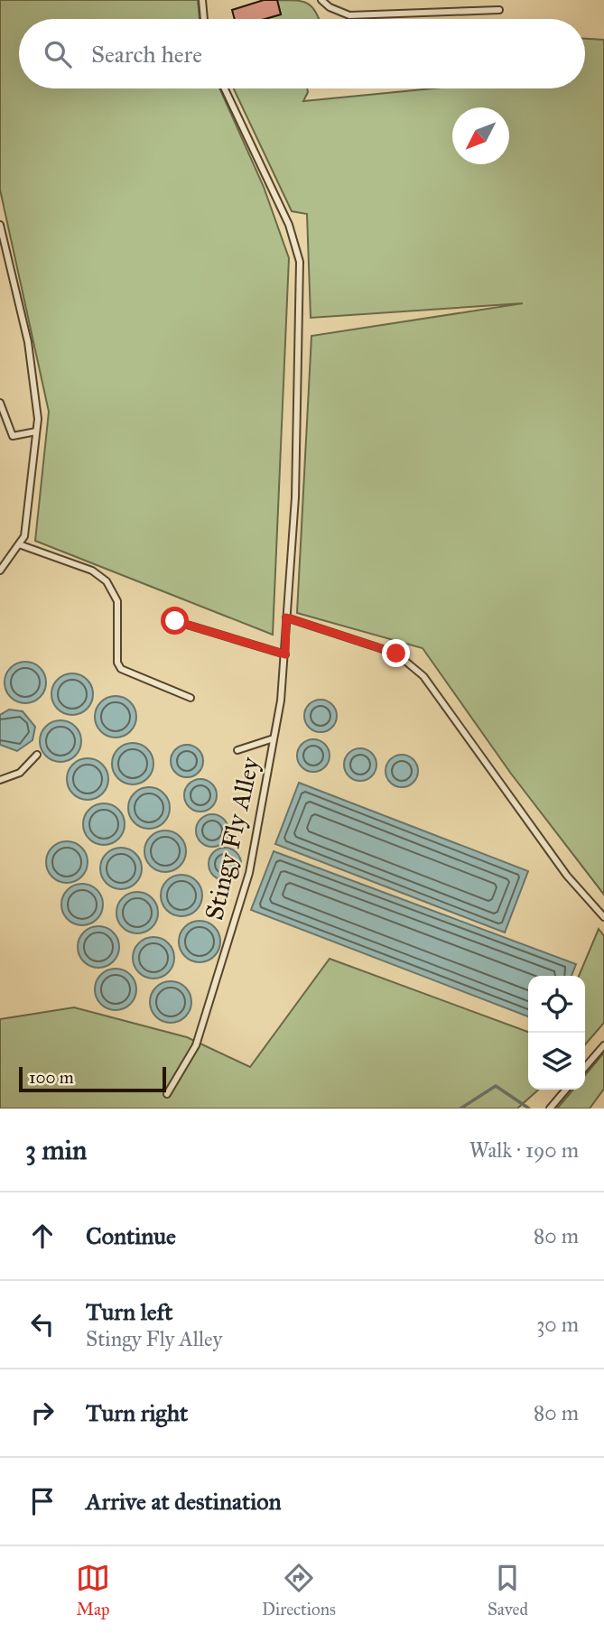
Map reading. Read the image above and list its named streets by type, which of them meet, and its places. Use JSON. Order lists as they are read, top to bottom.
{
  "streets": {
    "lane": ["Stingy Fly Alley"]
  },
  "scale_bar": "100 m",
  "north": "bottom left",
  "page": {
    "search": "Search here",
    "scale": "100 m",
    "heading": ["3 min", "Walk · 190 m"],
    "list": [
      ["Continue", "80 m"],
      ["Turn left", "Stingy Fly Alley", "30 m"],
      ["Turn right", "80 m"],
      "Arrive at destination"
    ],
    "nav": ["Map", "Directions", "Saved"]
  }
}
